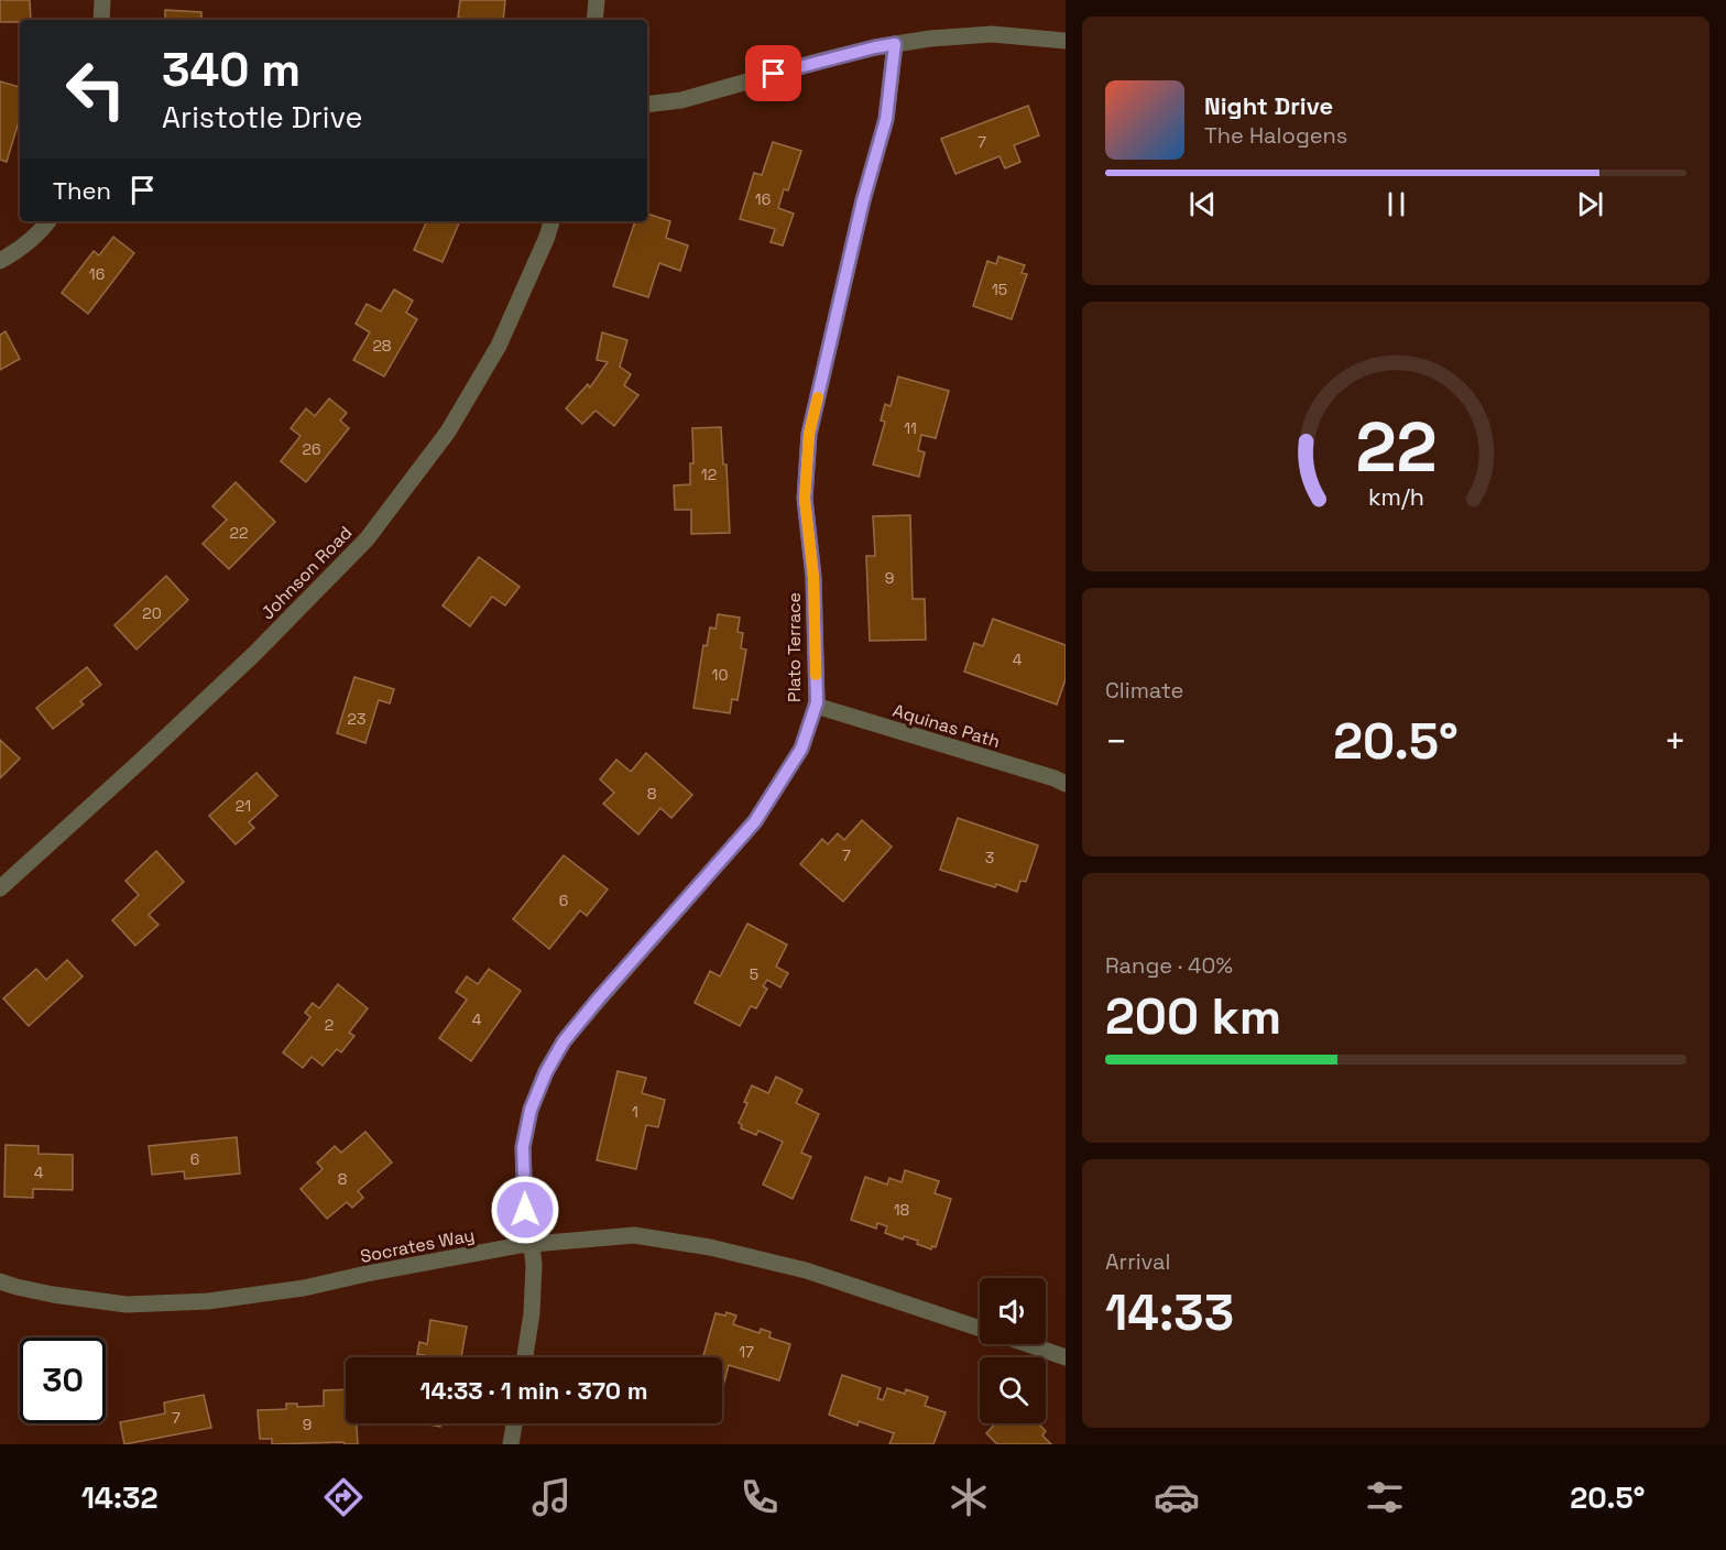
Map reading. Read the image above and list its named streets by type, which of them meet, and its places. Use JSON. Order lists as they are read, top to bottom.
{
  "streets": {
    "street": [
      "Johnson Road",
      "Plato Terrace",
      "Aquinas Path",
      "Socrates Way"
    ]
  },
  "crossings": [
    ["Plato Terrace", "Aquinas Path"],
    ["Plato Terrace", "Socrates Way"]
  ],
  "house_numbers": [
    "7",
    "16",
    "16",
    "15",
    "28",
    "11",
    "26",
    "12",
    "22",
    "9",
    "20",
    "4",
    "10",
    "23",
    "8",
    "21",
    "7",
    "3",
    "6",
    "5",
    "4",
    "2",
    "1",
    "6",
    "4",
    "8",
    "18",
    "17",
    "7",
    "9"
  ],
  "page": {
    "turn": ["340 m", "Aristotle Drive"],
    "song": ["Night Drive", "The Halogens"],
    "then": "Then",
    "tile": [
      "Climate",
      ["Range · 40%", "200 km"],
      ["Arrival", "14:33"]
    ],
    "heat": ["−", "20.5°", "+"],
    "limit": "30",
    "trip": "14:33 · 1 min · 370 m",
    "tabs": ["14:32", "20.5°"],
    "gauge": ["22", "km/h"]
  }
}
